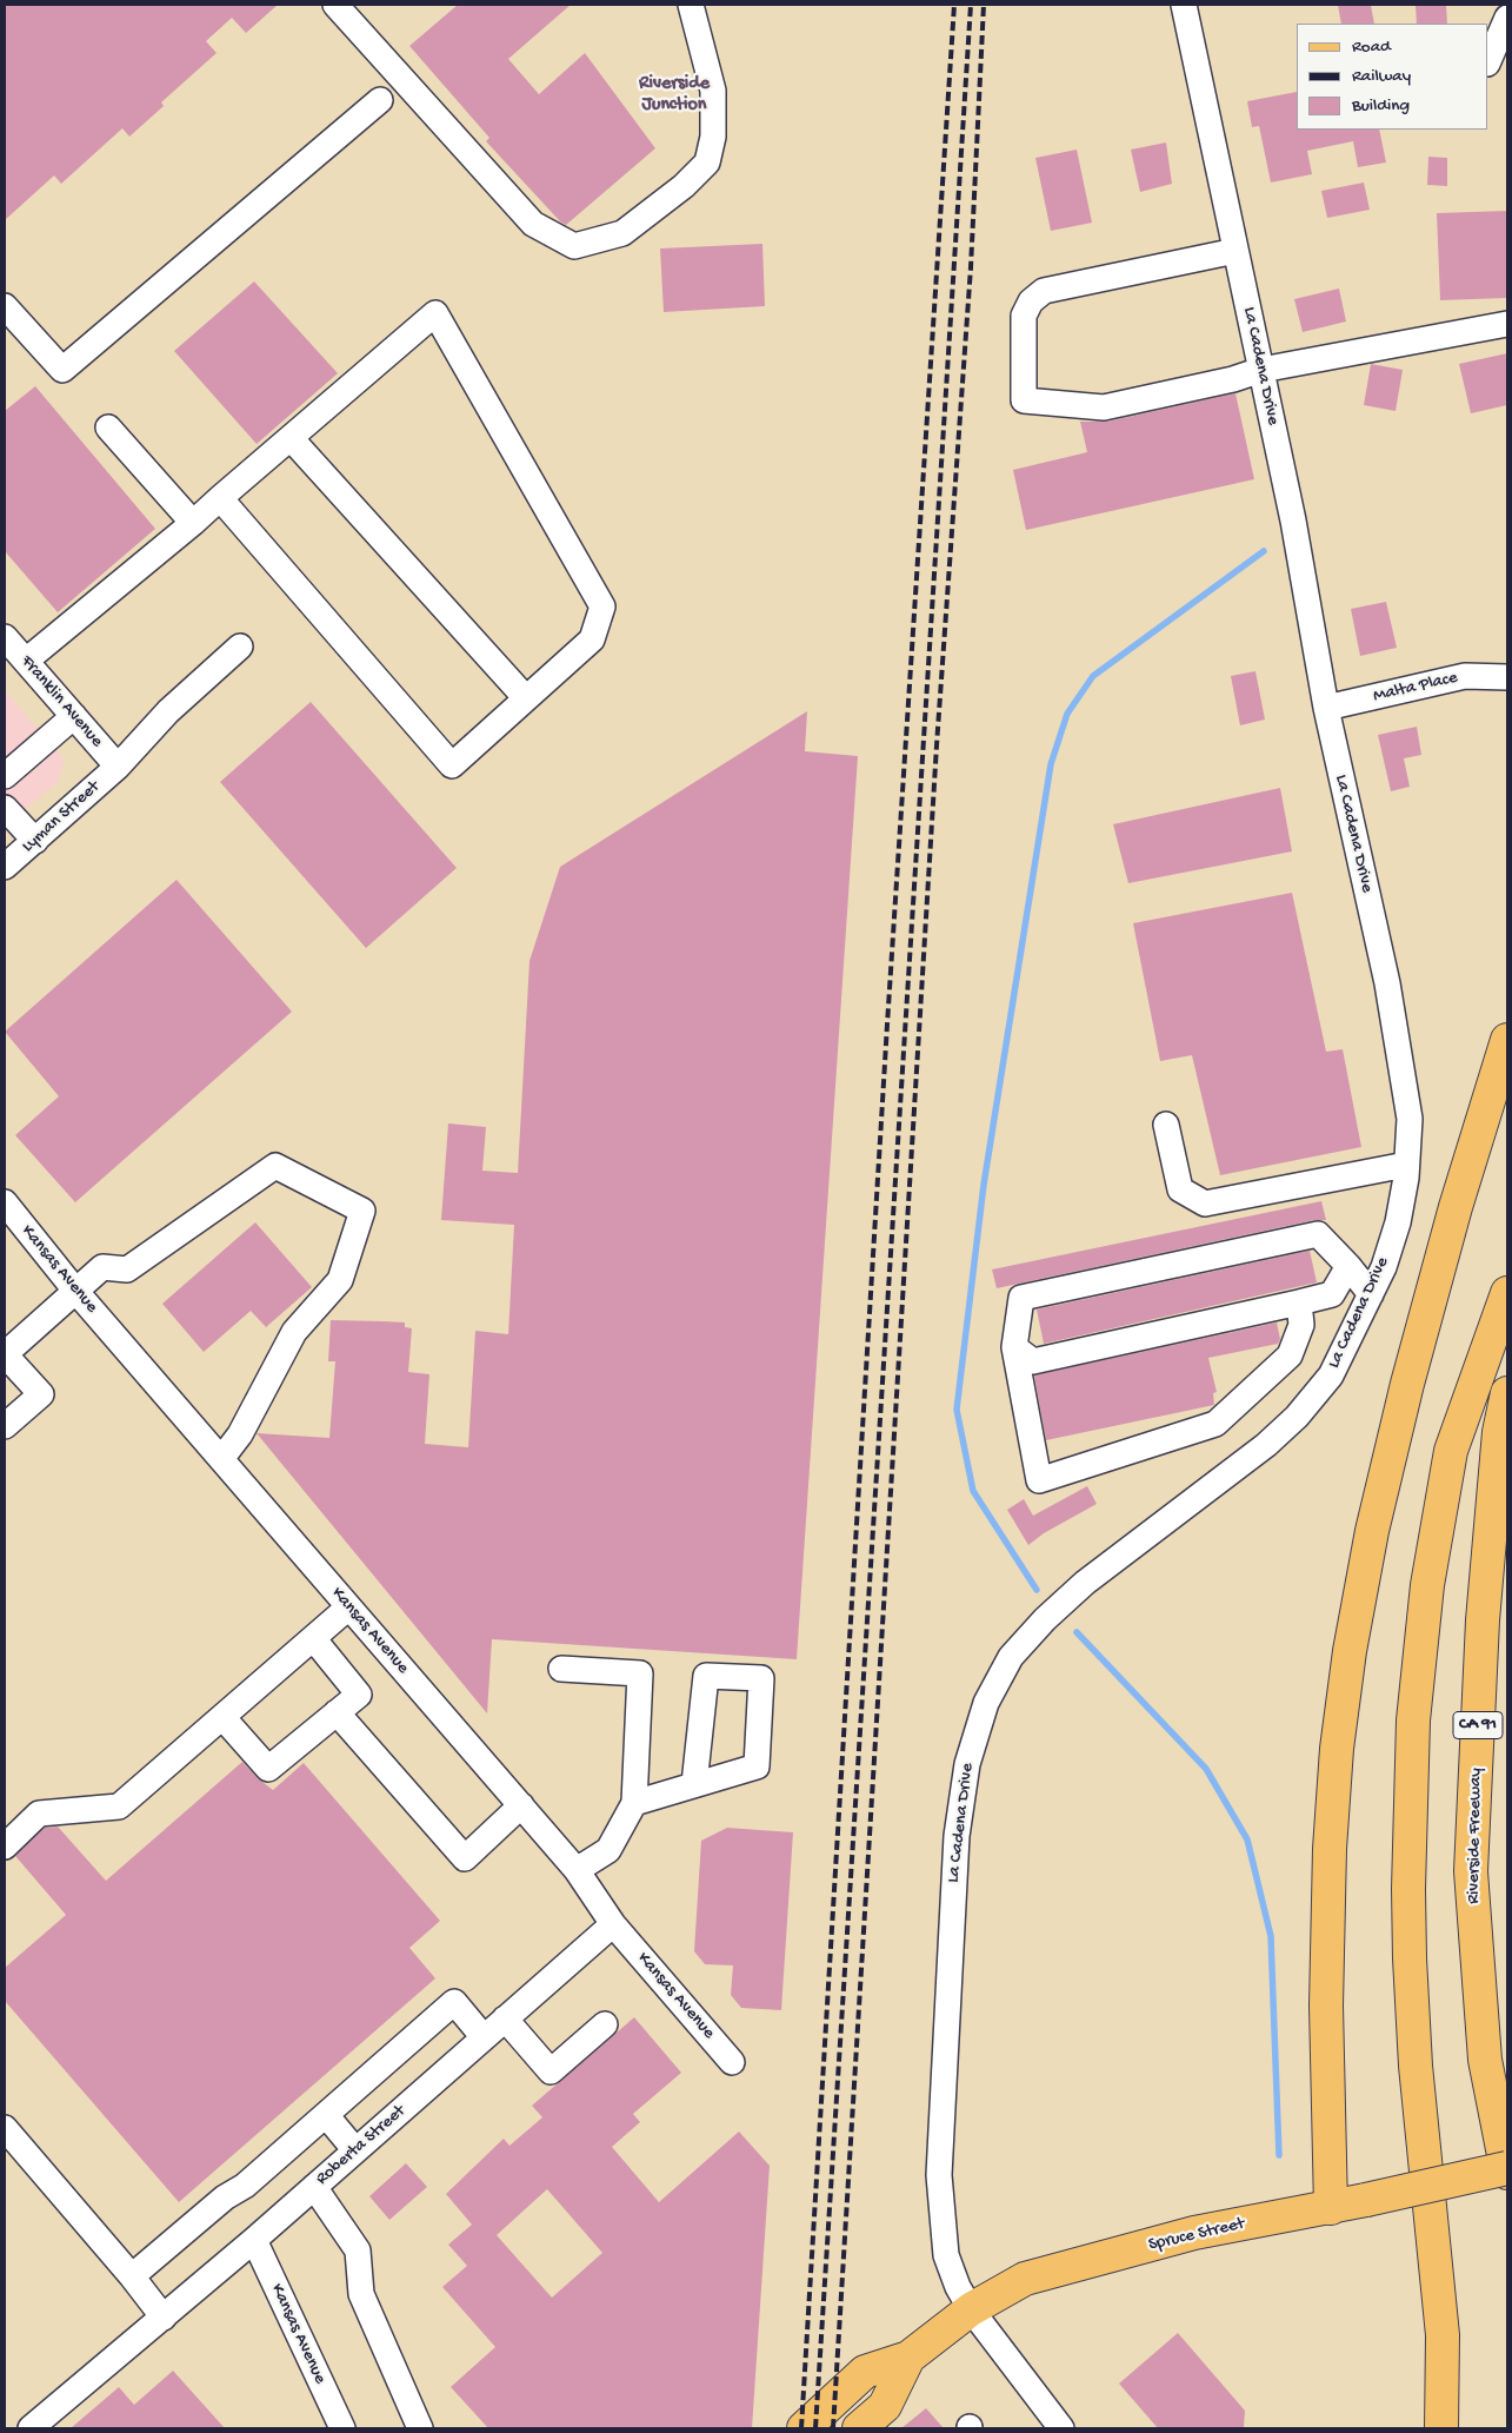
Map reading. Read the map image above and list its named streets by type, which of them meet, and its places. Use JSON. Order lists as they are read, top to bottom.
{
  "streets": {
    "main road": ["CA 91", "Riverside Freeway", "Spruce Street"],
    "street": [
      "La Cadena Drive",
      "Malta Place",
      "Franklin Avenue",
      "Lyman Street",
      "Kansas Avenue",
      "Roberta Street"
    ]
  },
  "crossings": [
    ["La Cadena Drive", "Malta Place"],
    ["La Cadena Drive", "Spruce Street"],
    ["Franklin Avenue", "Lyman Street"],
    ["Kansas Avenue", "Roberta Street"]
  ],
  "districts": ["Riverside Junction"],
  "legend": ["Road", "Railway", "Building"]
}
